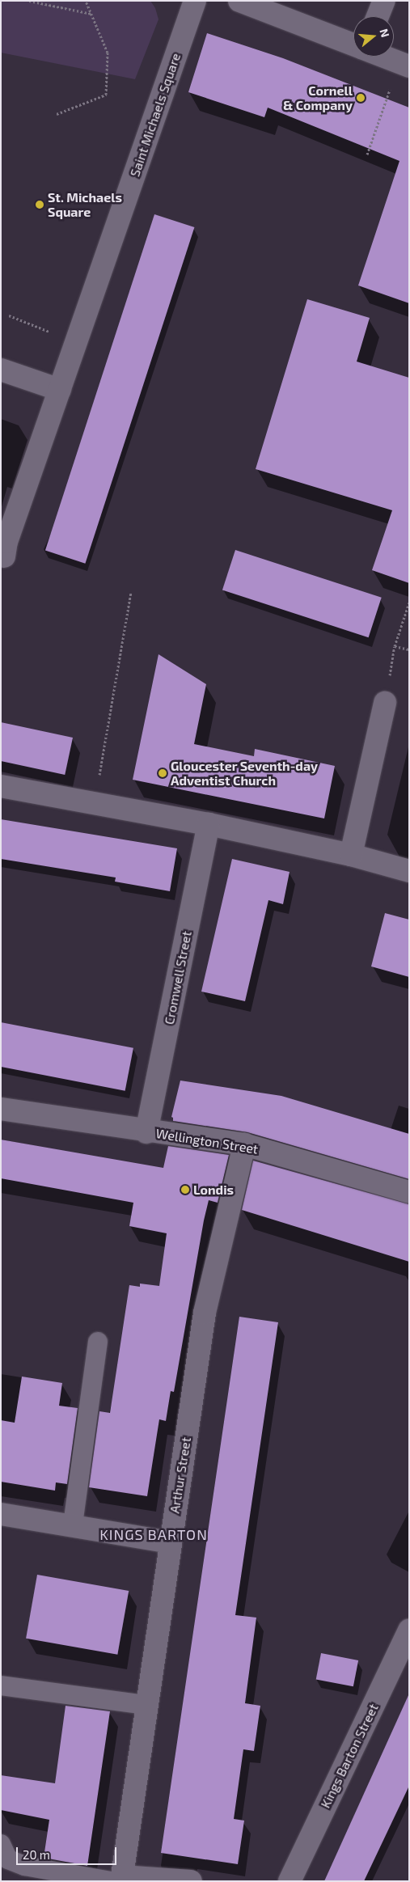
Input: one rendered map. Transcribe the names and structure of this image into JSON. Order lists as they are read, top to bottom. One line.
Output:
{"streets":{"street":["Saint Michaels Square","Cromwell Street","Wellington Street","Arthur Street","Kings Barton Street"]},"crossings":[["Cromwell Street","Wellington Street"],["Wellington Street","Arthur Street"]],"districts":["KINGS BARTON"],"places":["Cornell & Company","St. Michaels Square","Gloucester Seventh-day Adventist Church","Londis"],"scale_bar":"20 m","north":"right"}
